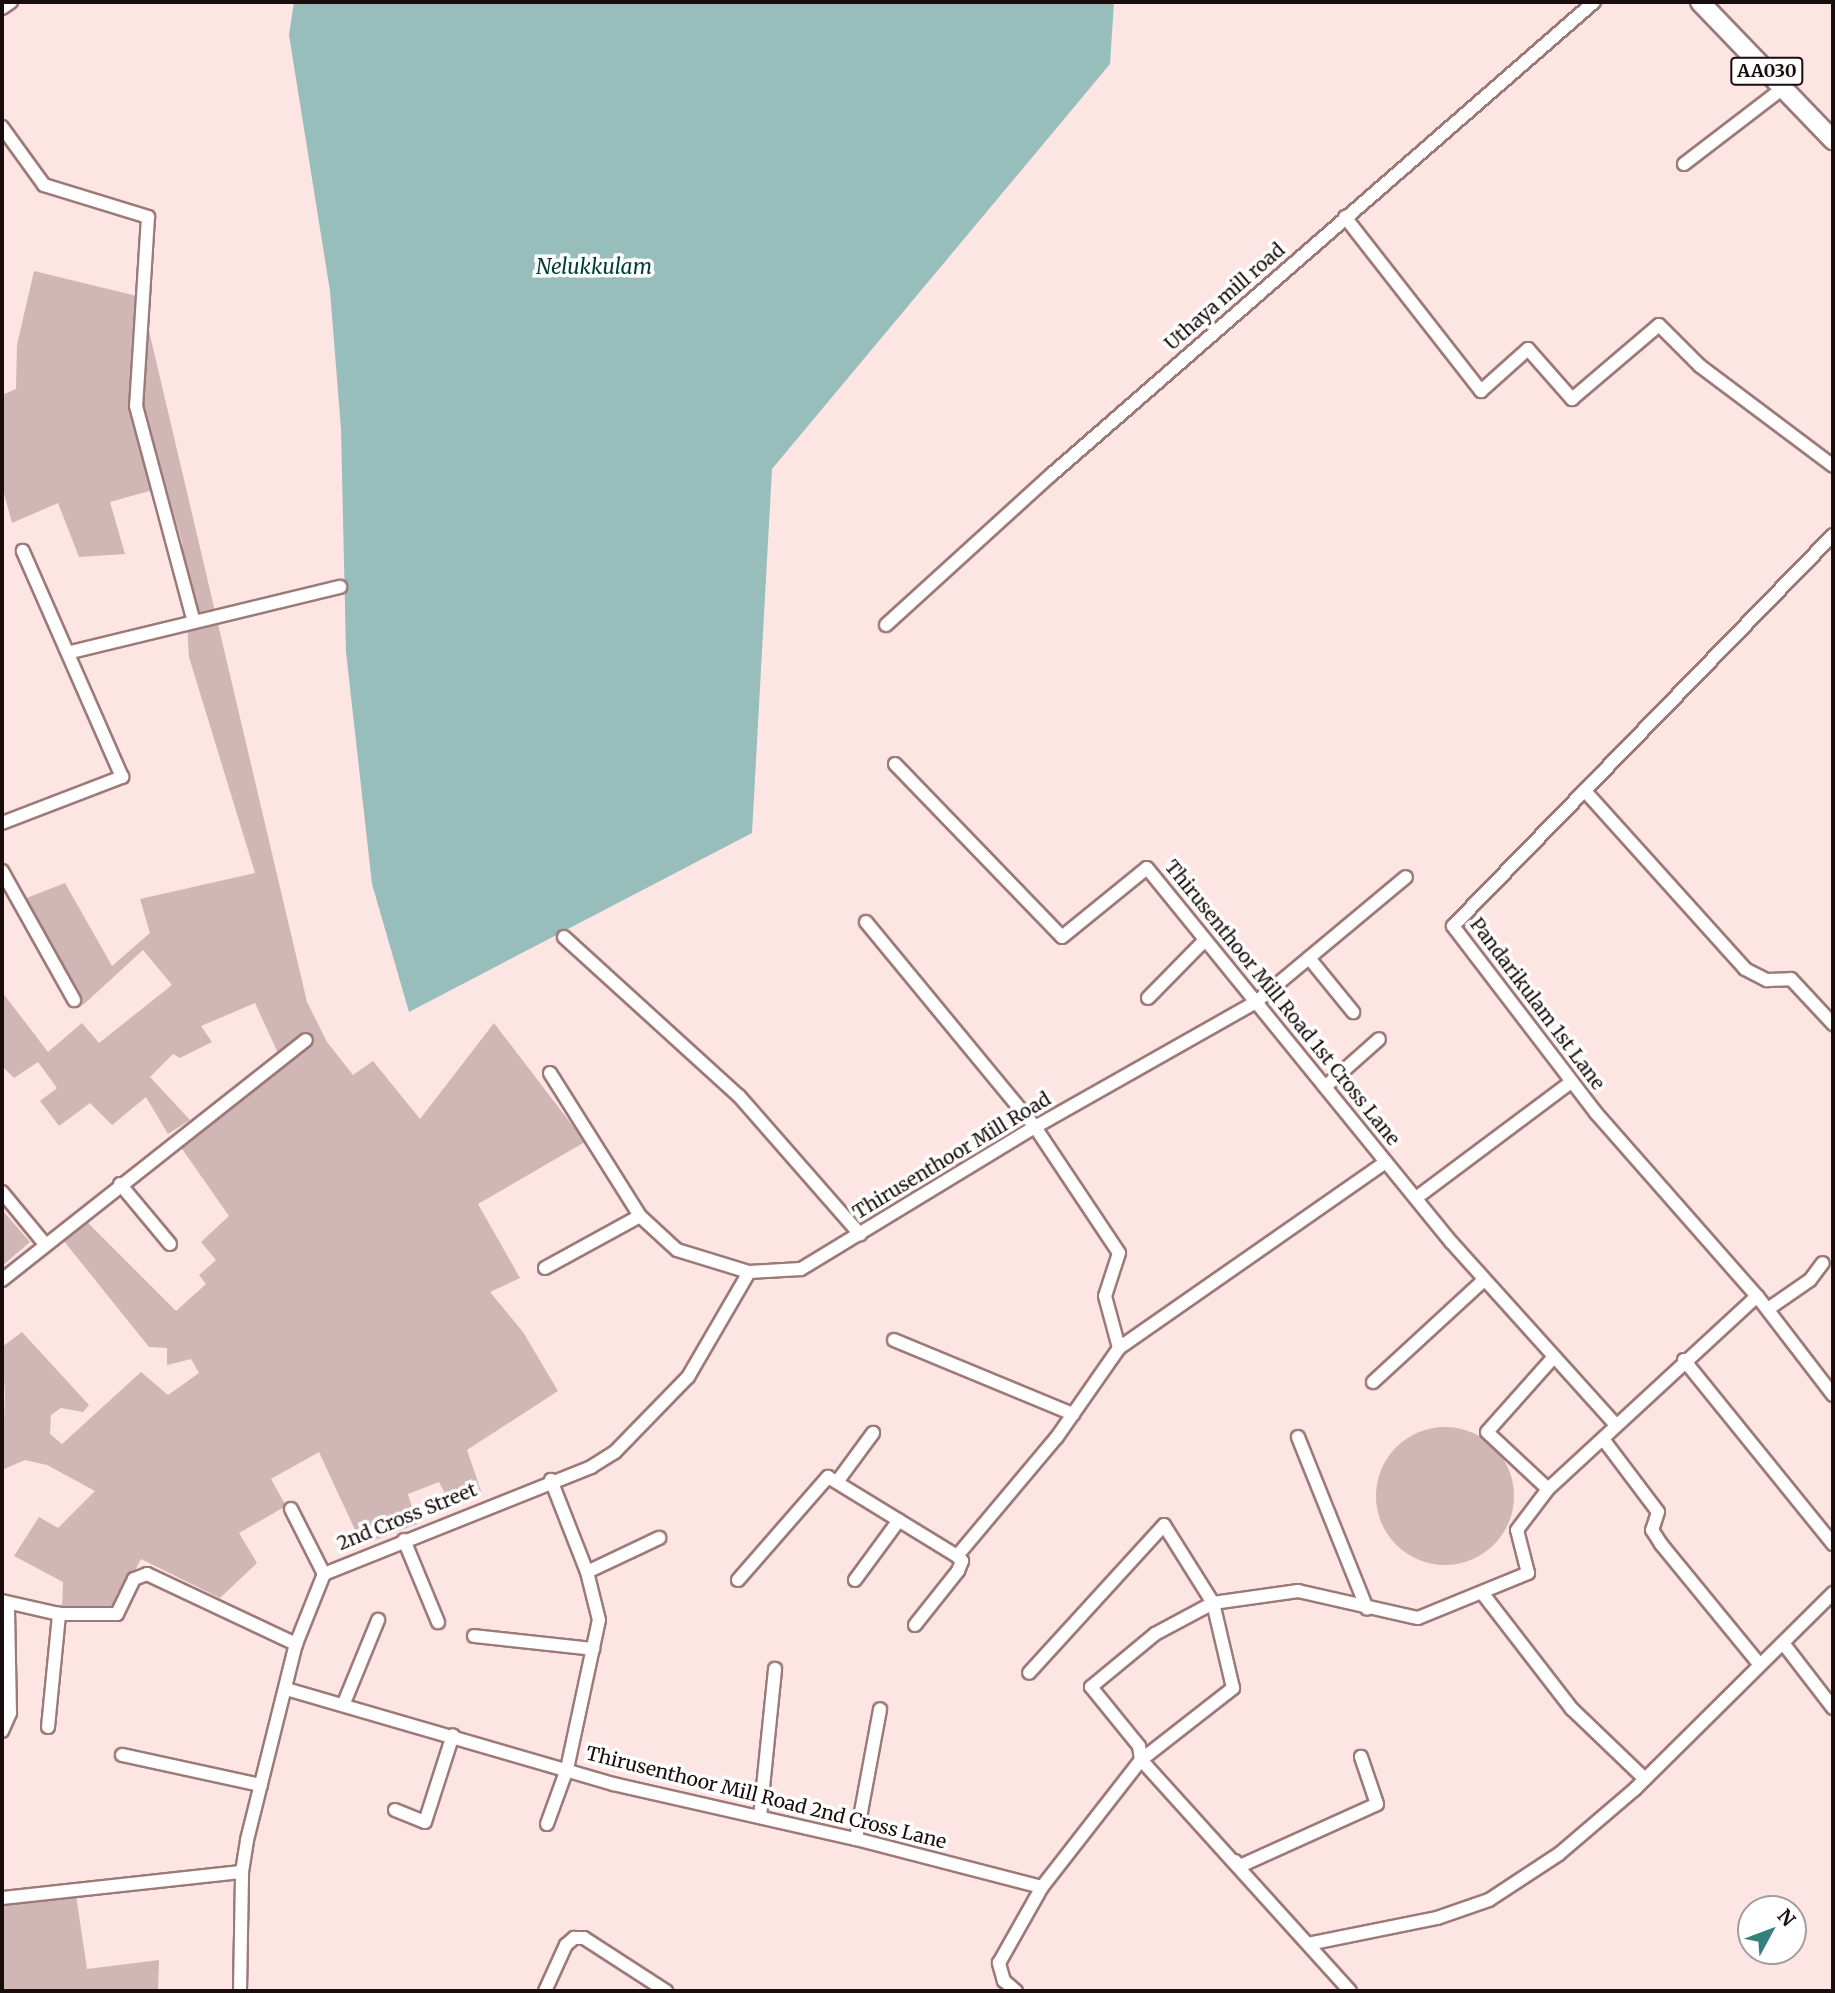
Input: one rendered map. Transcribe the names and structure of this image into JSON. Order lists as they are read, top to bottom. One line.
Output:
{"streets":{"highway":["AA030"],"street":["Uthaya mill road","Thirusenthoor Mill Road 1st Cross Lane","Pandarikulam 1st Lane","Thirusenthoor Mill Road","2nd Cross Street","Thirusenthoor Mill Road 2nd Cross Lane"]},"crossings":[["Thirusenthoor Mill Road 1st Cross Lane","Thirusenthoor Mill Road"],["Thirusenthoor Mill Road","2nd Cross Street"],["2nd Cross Street","Thirusenthoor Mill Road 2nd Cross Lane"]],"water":["Nelukkulam"],"north":"top right"}
